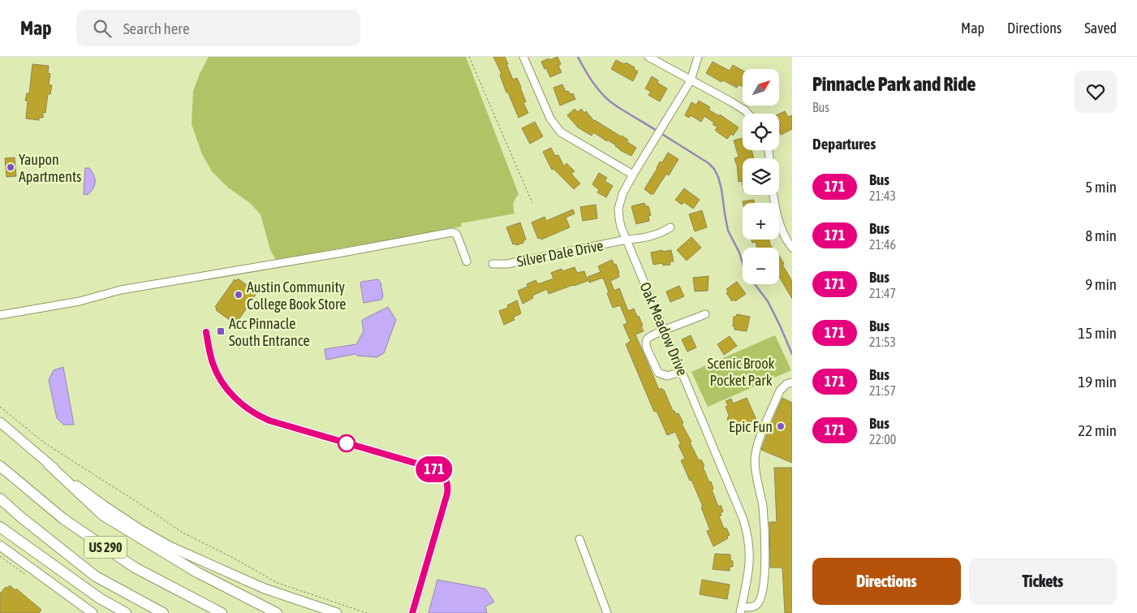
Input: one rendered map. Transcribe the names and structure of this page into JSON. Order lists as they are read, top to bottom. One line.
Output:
{"streets":{"highway":["US 290"],"street":["Silver Dale Drive","Oak Meadow Drive"]},"crossings":[["Silver Dale Drive","Oak Meadow Drive"]],"parks":["Scenic Brook Pocket Park"],"places":{"other":["Yaupon Apartments","Austin Community College Book Store","Epic Fun"],"transit":["Acc Pinnacle South Entrance"]},"lines":["bus line 171"],"north":"top right","page":{"header":"Map","search":"Search here","nav":["Map","Directions","Saved"],"on_map":"171","heading":[["Pinnacle Park and Ride","Bus"],"Departures"],"map_buttons":["+","−"],"list":[{"mark":"171","name":"Bus","note":"21:43","value":"5 min"},{"mark":"171","name":"Bus","note":"21:46","value":"8 min"},{"mark":"171","name":"Bus","note":"21:47","value":"9 min"},{"mark":"171","name":"Bus","note":"21:53","value":"15 min"},{"mark":"171","name":"Bus","note":"21:57","value":"19 min"},{"mark":"171","name":"Bus","note":"22:00","value":"22 min"}],"buttons":["Directions","Tickets"]}}
